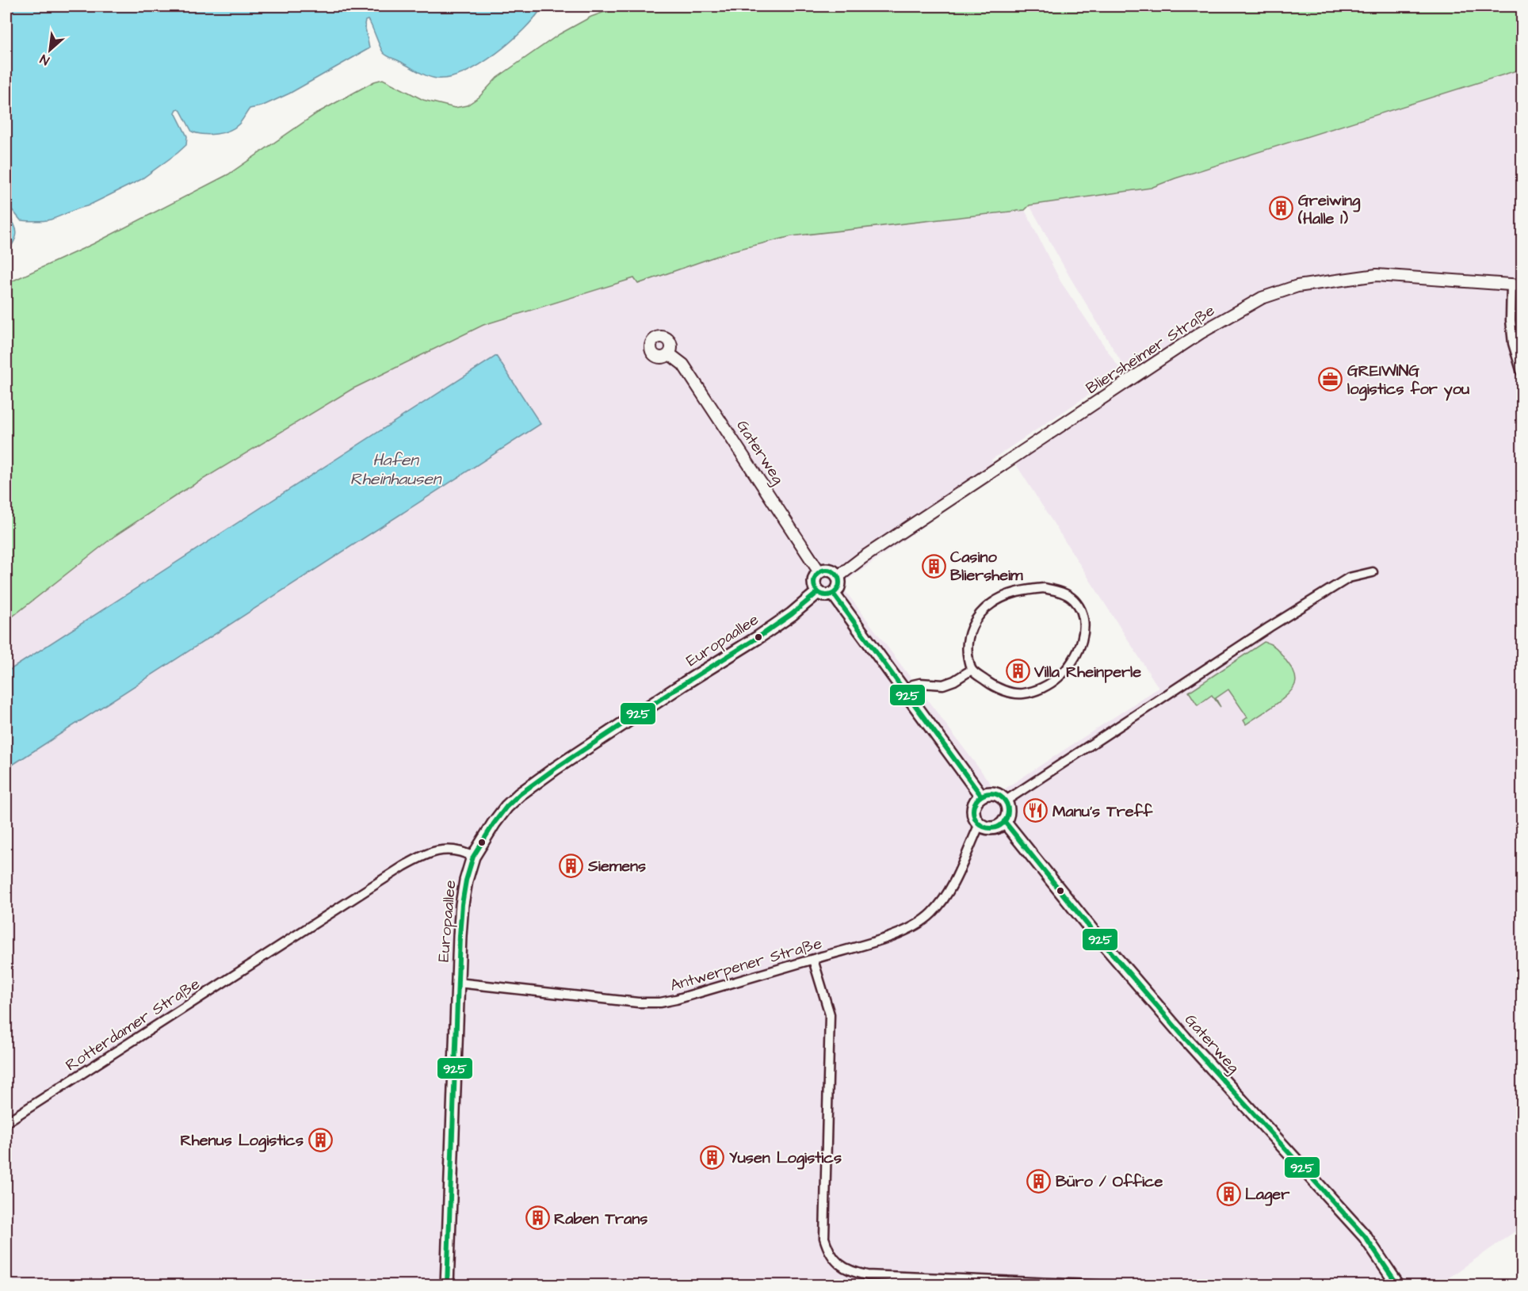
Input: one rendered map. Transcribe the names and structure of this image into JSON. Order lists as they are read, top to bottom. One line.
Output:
{"streets":{"main road":["Gaterweg","Europaallee"],"street":["Bliersheimer Straße","Antwerpener Straße","Rotterdamer Straße"]},"crossings":[["Bliersheimer Straße","Gaterweg"],["Bliersheimer Straße","Europaallee"],["Gaterweg","Europaallee"],["Gaterweg","Antwerpener Straße"],["Europaallee","Antwerpener Straße"],["Europaallee","Rotterdamer Straße"]],"water":["Hafen Rheinhausen"],"places":{"building":["Greiwing (Halle 1)","Casino Bliersheim","Villa Rheinperle","Siemens","Rhenus Logistics","Yusen Logistics","Büro / Office","Lager","Raben Trans"],"office":["GREIWING logistics for you"],"restaurant":["Manu's Treff"]},"lines":["transit line 925"],"north":"bottom left"}
